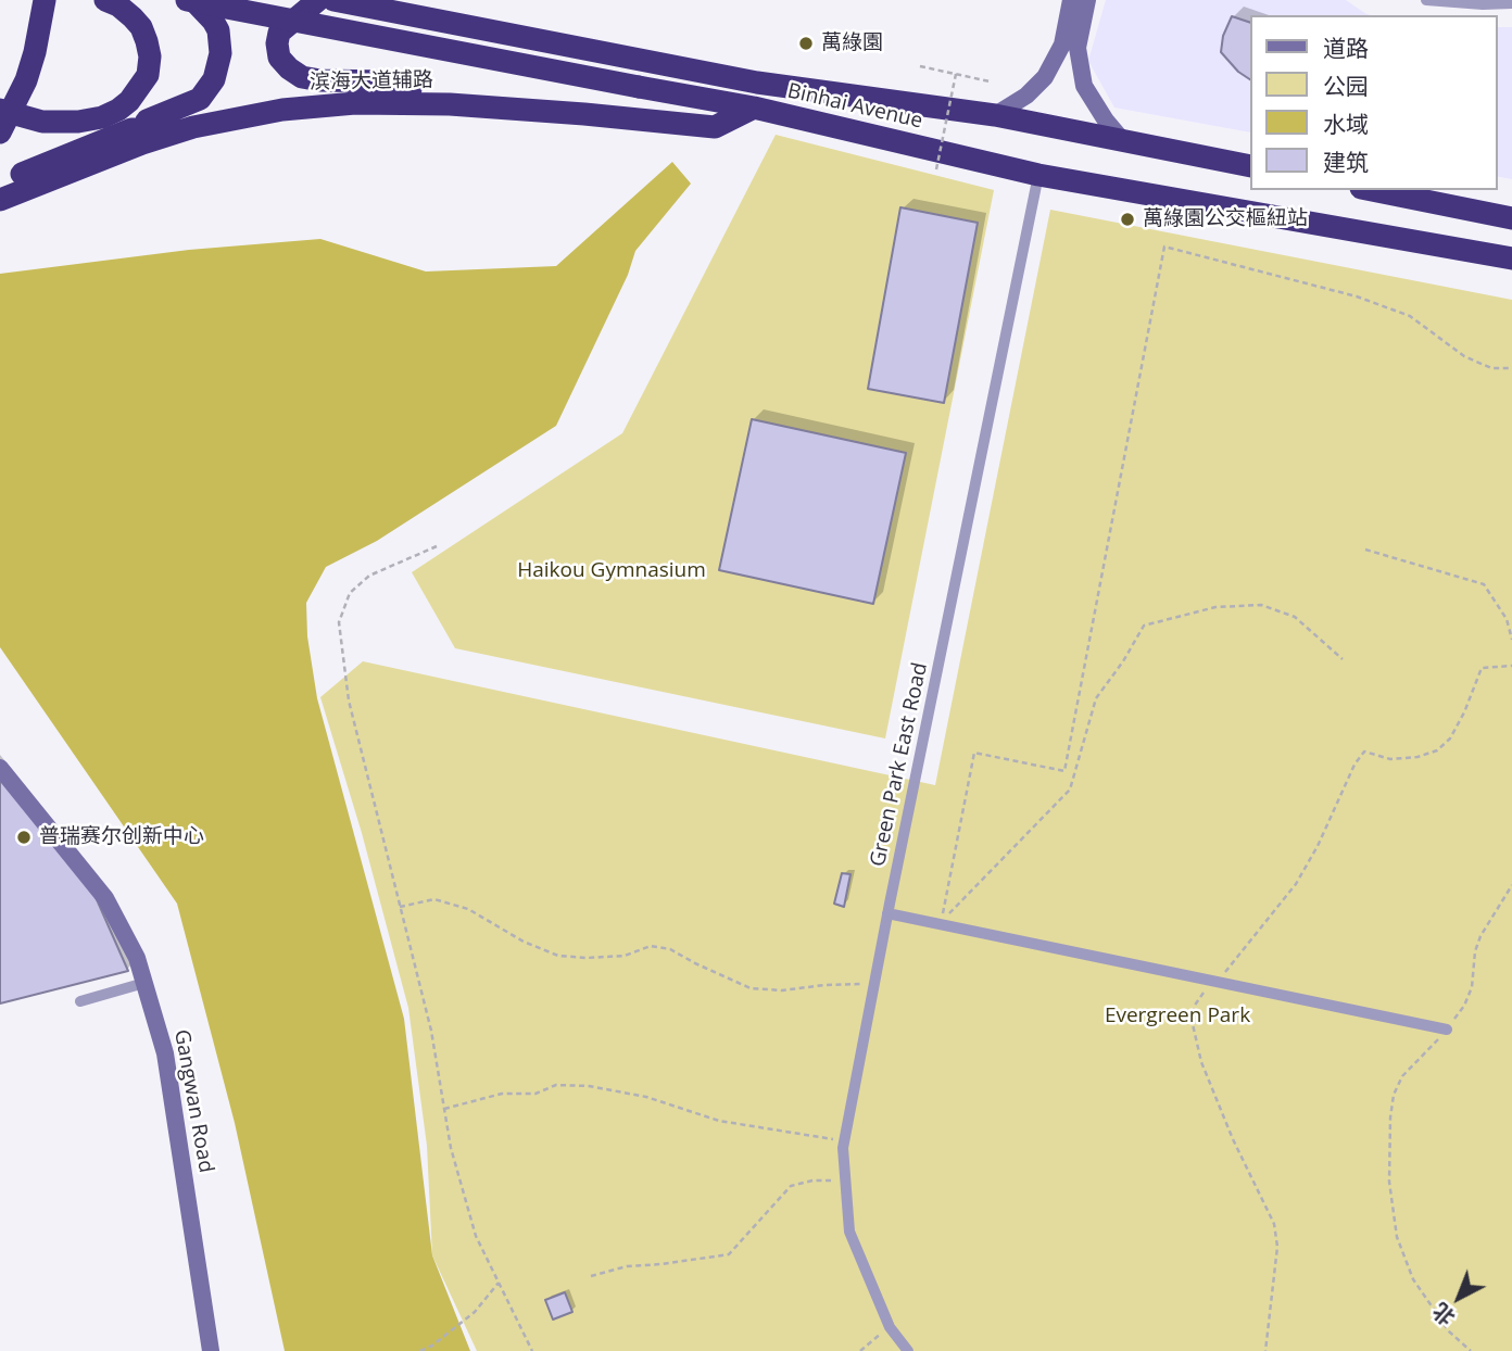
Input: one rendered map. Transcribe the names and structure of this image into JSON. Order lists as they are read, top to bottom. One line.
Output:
{"streets":{"highway":["滨海大道辅路","Binhai Avenue"],"street":["Green Park East Road","Gangwan Road"]},"crossings":[["滨海大道辅路","Binhai Avenue"],["Binhai Avenue","Green Park East Road"]],"parks":["Haikou Gymnasium","Evergreen Park"],"places":["萬綠園","萬綠園公交樞紐站","普瑞赛尔创新中心"],"legend":["道路","公园","水域","建筑"],"north":"bottom left"}
